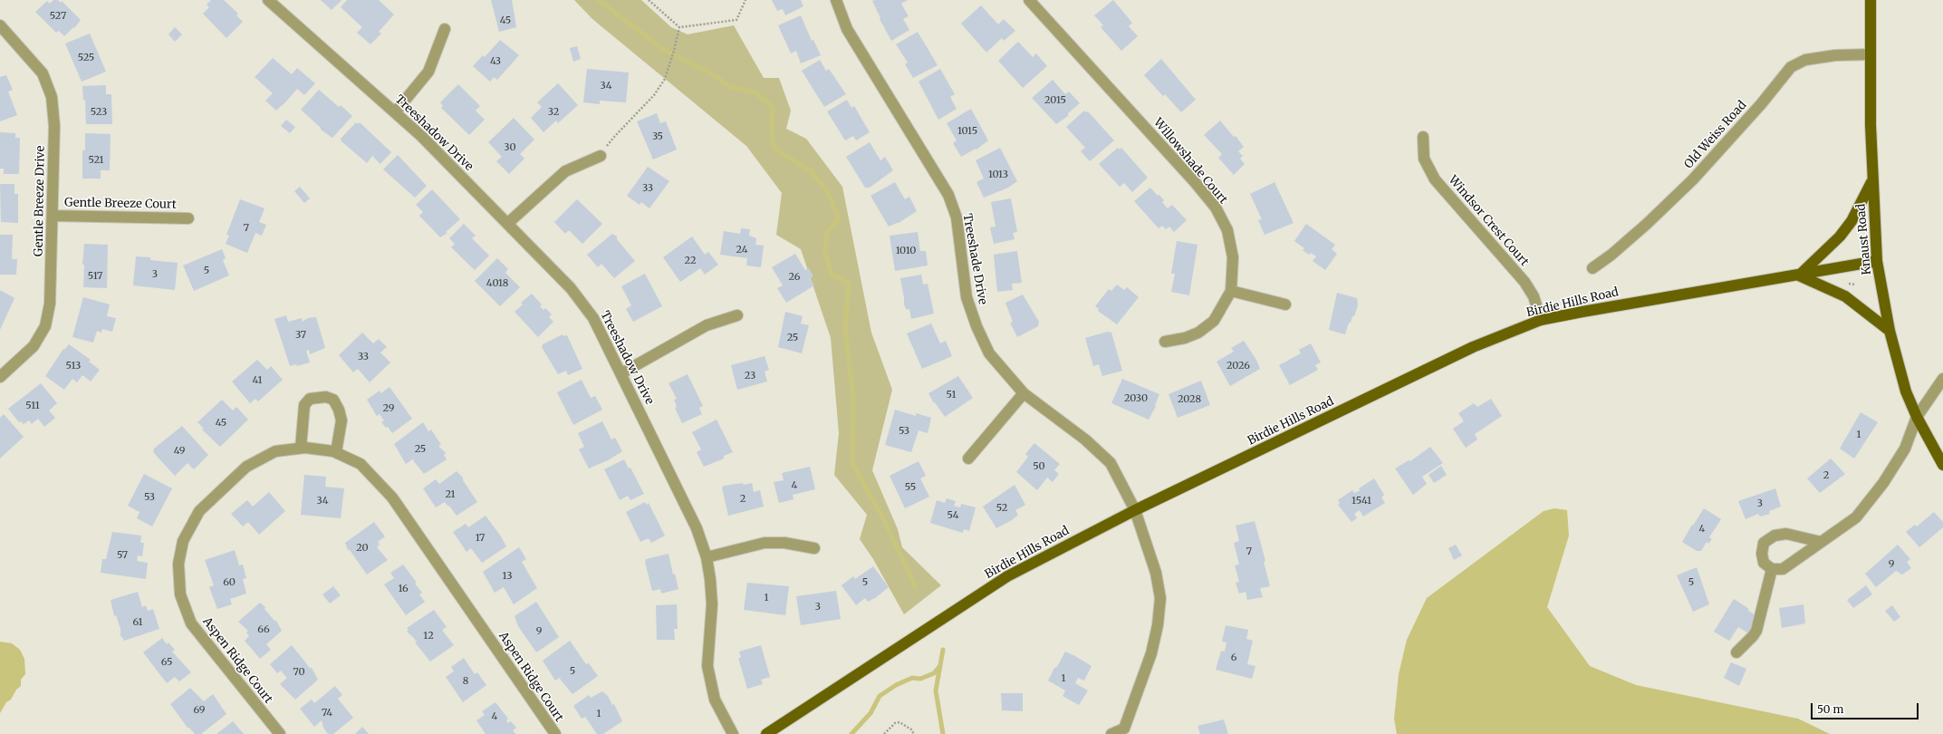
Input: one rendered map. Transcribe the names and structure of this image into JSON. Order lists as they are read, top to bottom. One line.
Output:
{"streets":{"main road":["Knaust Road","Birdie Hills Road"],"street":["Treeshadow Drive","Old Weiss Road","Willowshade Court","Gentle Breeze Drive","Gentle Breeze Court","Windsor Crest Court","Treeshade Drive","Aspen Ridge Court"]},"crossings":[["Old Weiss Road","Knaust Road"],["Gentle Breeze Drive","Gentle Breeze Court"],["Windsor Crest Court","Birdie Hills Road"],["Knaust Road","Birdie Hills Road"],["Treeshade Drive","Birdie Hills Road"]],"house_numbers":["527","45","525","43","34","2015","523","32","1015","35","30","521","1013","33","7","24","1010","22","5","3","517","26","4018","37","25","33","513","2026","23","41","51","2030","2028","511","29","45","53","1","25","49","50","2","4","55","21","53","2","34","1541","3","52","54","4","17","20","7","57","9","13","60","5","5","16","1","3","61","66","9","12","6","65","5","70","1","8","69","74","1","4"],"scale_bar":"50 m"}
